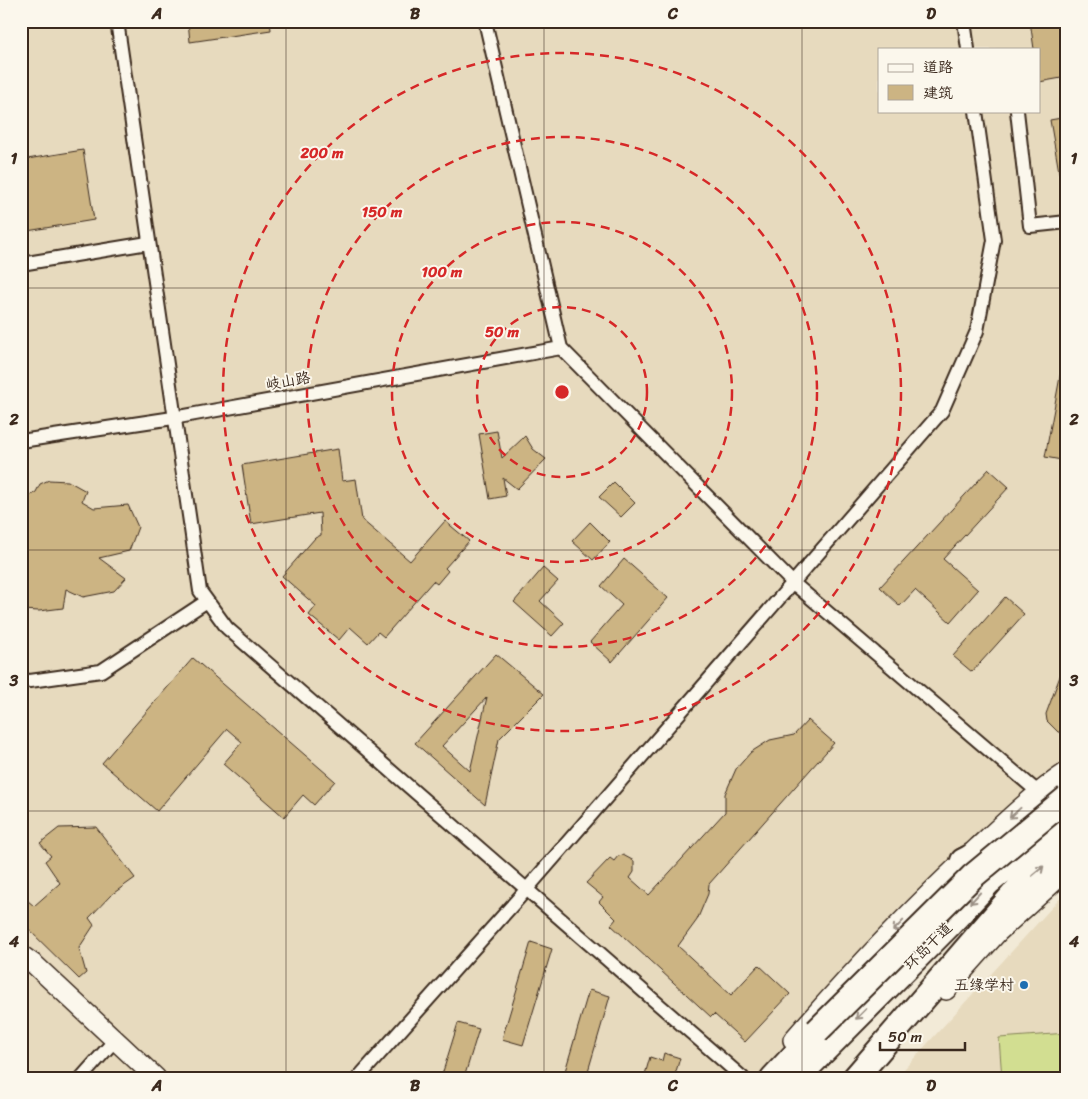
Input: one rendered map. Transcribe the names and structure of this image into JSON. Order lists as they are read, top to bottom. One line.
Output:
{"streets":{"highway":["环岛干道"],"street":["岐山路"]},"places":["五缘学村"],"legend":["道路","建筑"],"scale_bar":"50 m","grid":{"columns":["A","B","C","D"],"rows":["1","2","3","4"]},"rings":["200 m","150 m","100 m","50 m"]}
